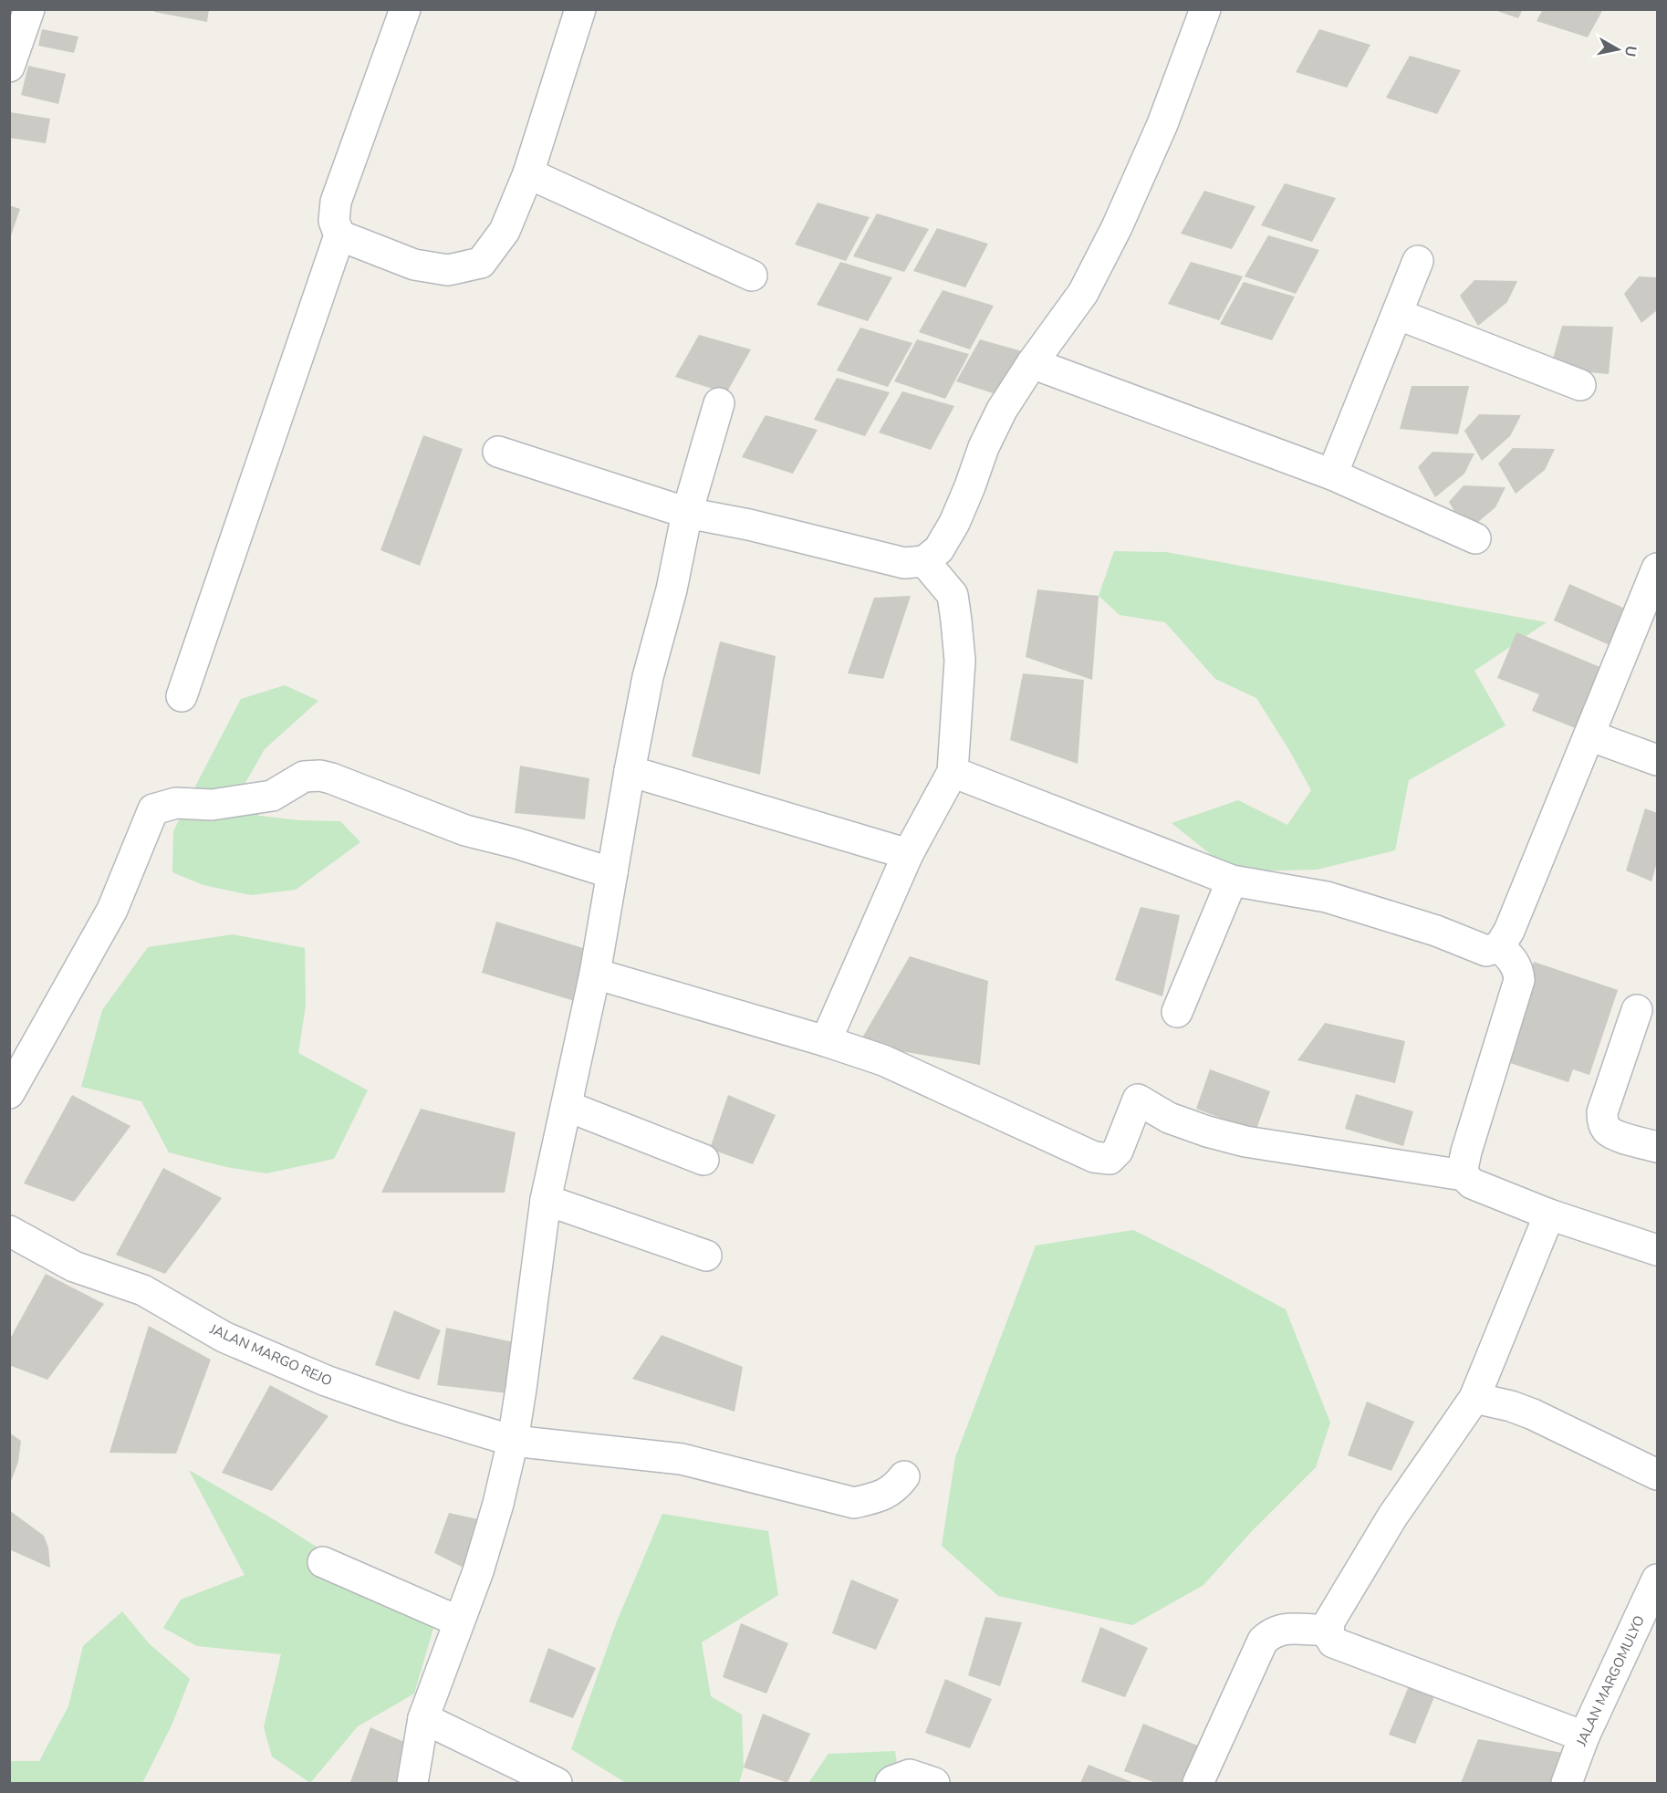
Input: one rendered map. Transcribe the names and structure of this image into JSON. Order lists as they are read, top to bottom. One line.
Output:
{"streets":{"street":["JALAN MARGO REJO","JALAN MARGOMULYO"]},"north":"right"}
